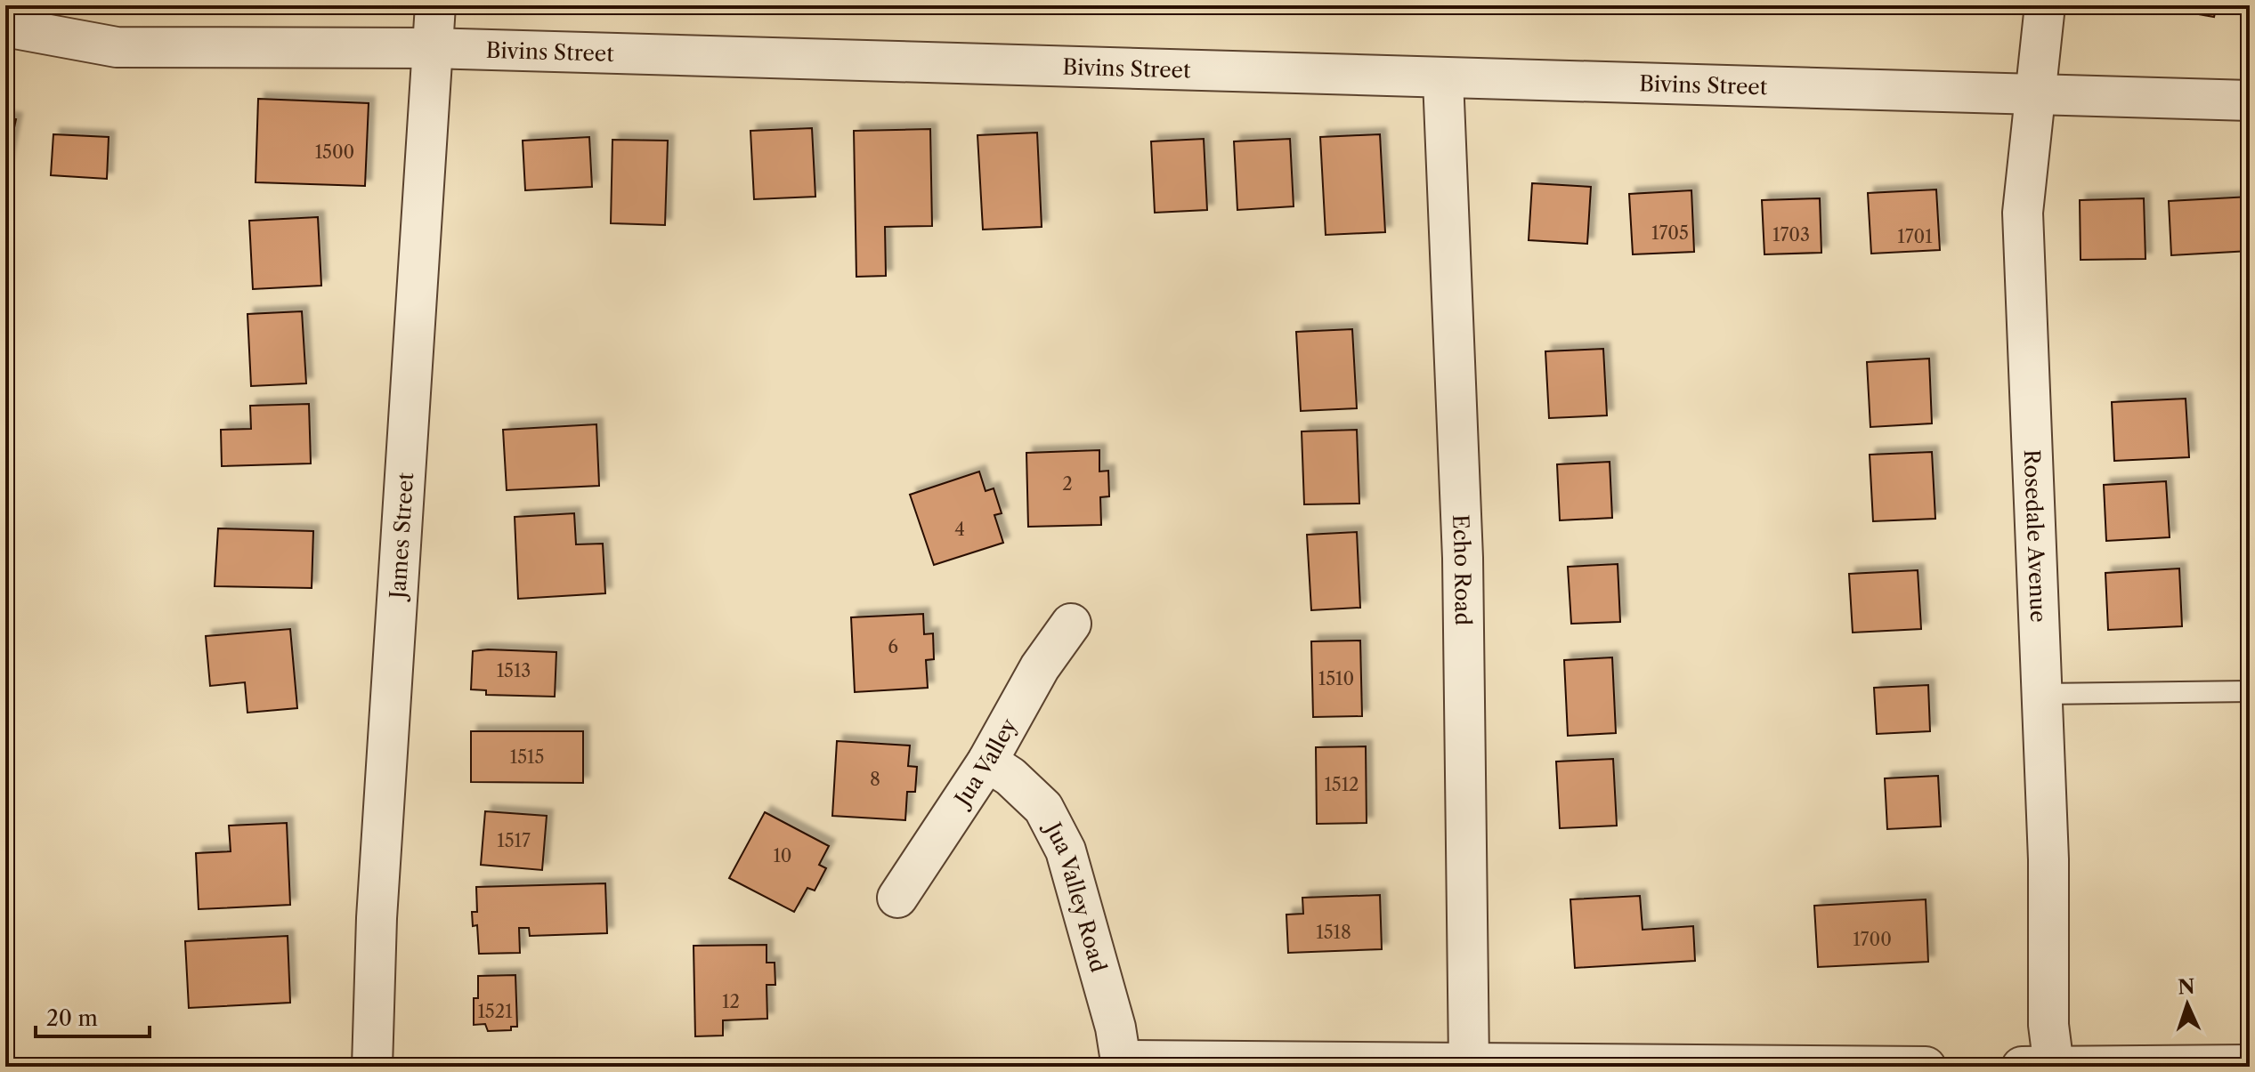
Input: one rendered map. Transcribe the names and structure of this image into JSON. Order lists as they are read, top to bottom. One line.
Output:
{"streets":{"street":["Bivins Street","James Street","Rosedale Avenue","Echo Road","Jua Valley","Jua Valley Road"]},"crossings":[["Bivins Street","James Street"],["Bivins Street","Rosedale Avenue"],["Bivins Street","Echo Road"],["Jua Valley","Jua Valley Road"]],"house_numbers":["1500","1705","1703","1701","2","4","6","1513","1510","1515","8","1512","1517","10","1518","1700","12","1521"],"scale_bar":"20 m","north":"top"}
